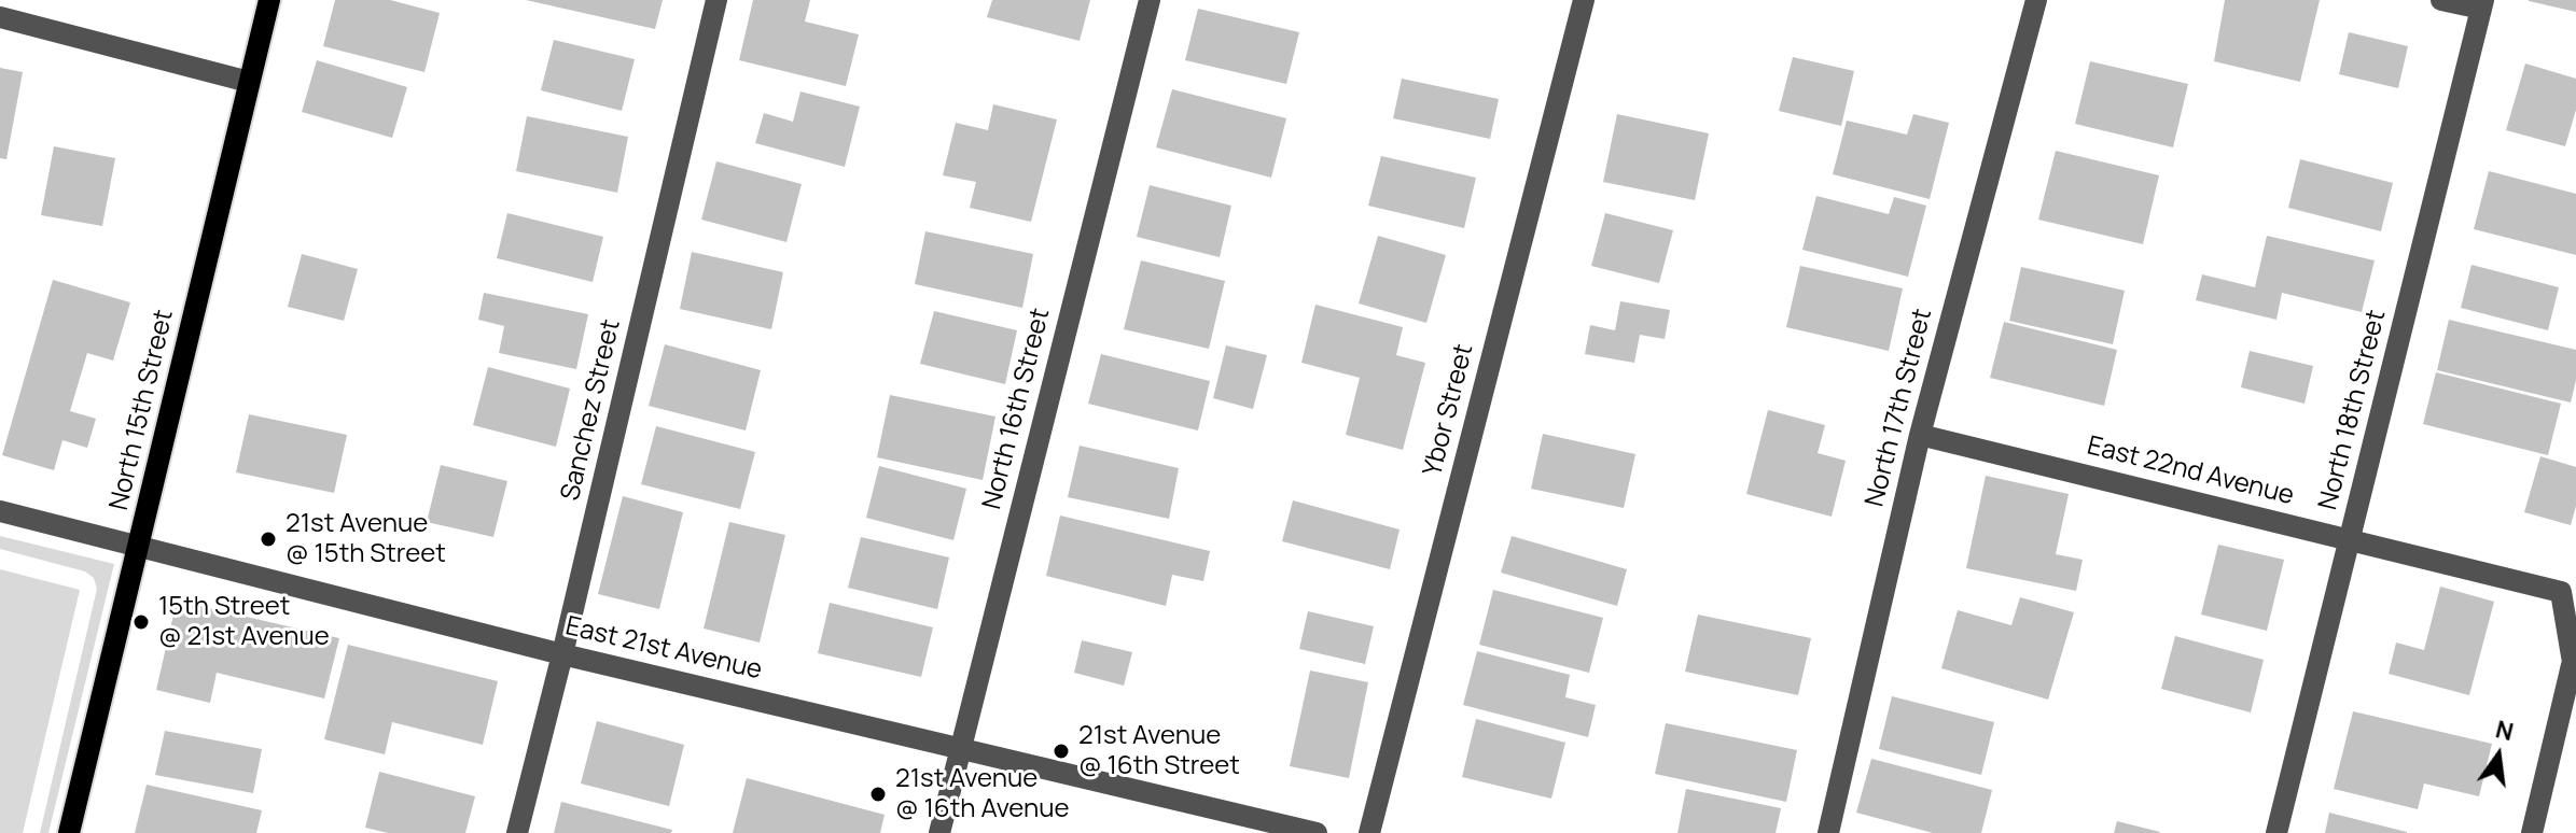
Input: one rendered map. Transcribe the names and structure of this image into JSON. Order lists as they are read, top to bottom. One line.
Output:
{"streets":{"main road":["North 15th Street"],"street":["North 17th Street","North 16th Street","Sanchez Street","Ybor Street","North 18th Street","East 22nd Avenue","East 21st Avenue"]},"crossings":[["North 17th Street","East 22nd Avenue"],["North 16th Street","East 21st Avenue"],["North 15th Street","East 21st Avenue"],["Sanchez Street","East 21st Avenue"],["North 18th Street","East 22nd Avenue"]],"places":["21st Avenue @ 15th Street","15th Street @ 21st Avenue","21st Avenue @ 16th Street","21st Avenue @ 16th Avenue"],"north":"top"}
